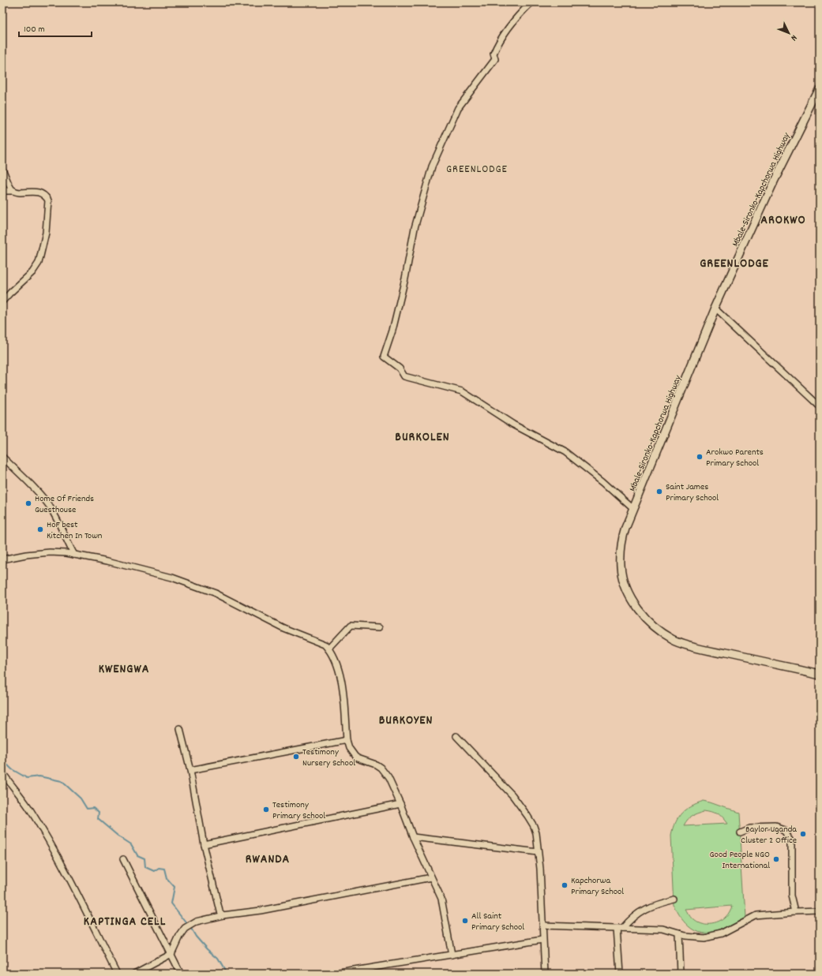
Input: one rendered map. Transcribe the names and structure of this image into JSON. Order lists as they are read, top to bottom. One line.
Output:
{"streets":{"main road":["Mbale-Sironko-Kapchorwa Highway"]},"districts":["GREENLODGE","AROKWO","GREENLODGE","BURKOLEN","KWENGWA","BURKOYEN","RWANDA","KAPTINGA CELL"],"places":["Arokwo Parents Primary School","Saint James Primary School","Home Of Friends Guesthouse","HoF best Kitchen In Town","Testimony Nursery School","Testimony Primary School","Baylor Uganda Cluster 2 Office","Good People NGO International","Kapchorwa Primary School","All Saint Primary School"],"scale_bar":"100 m","north":"bottom right"}
